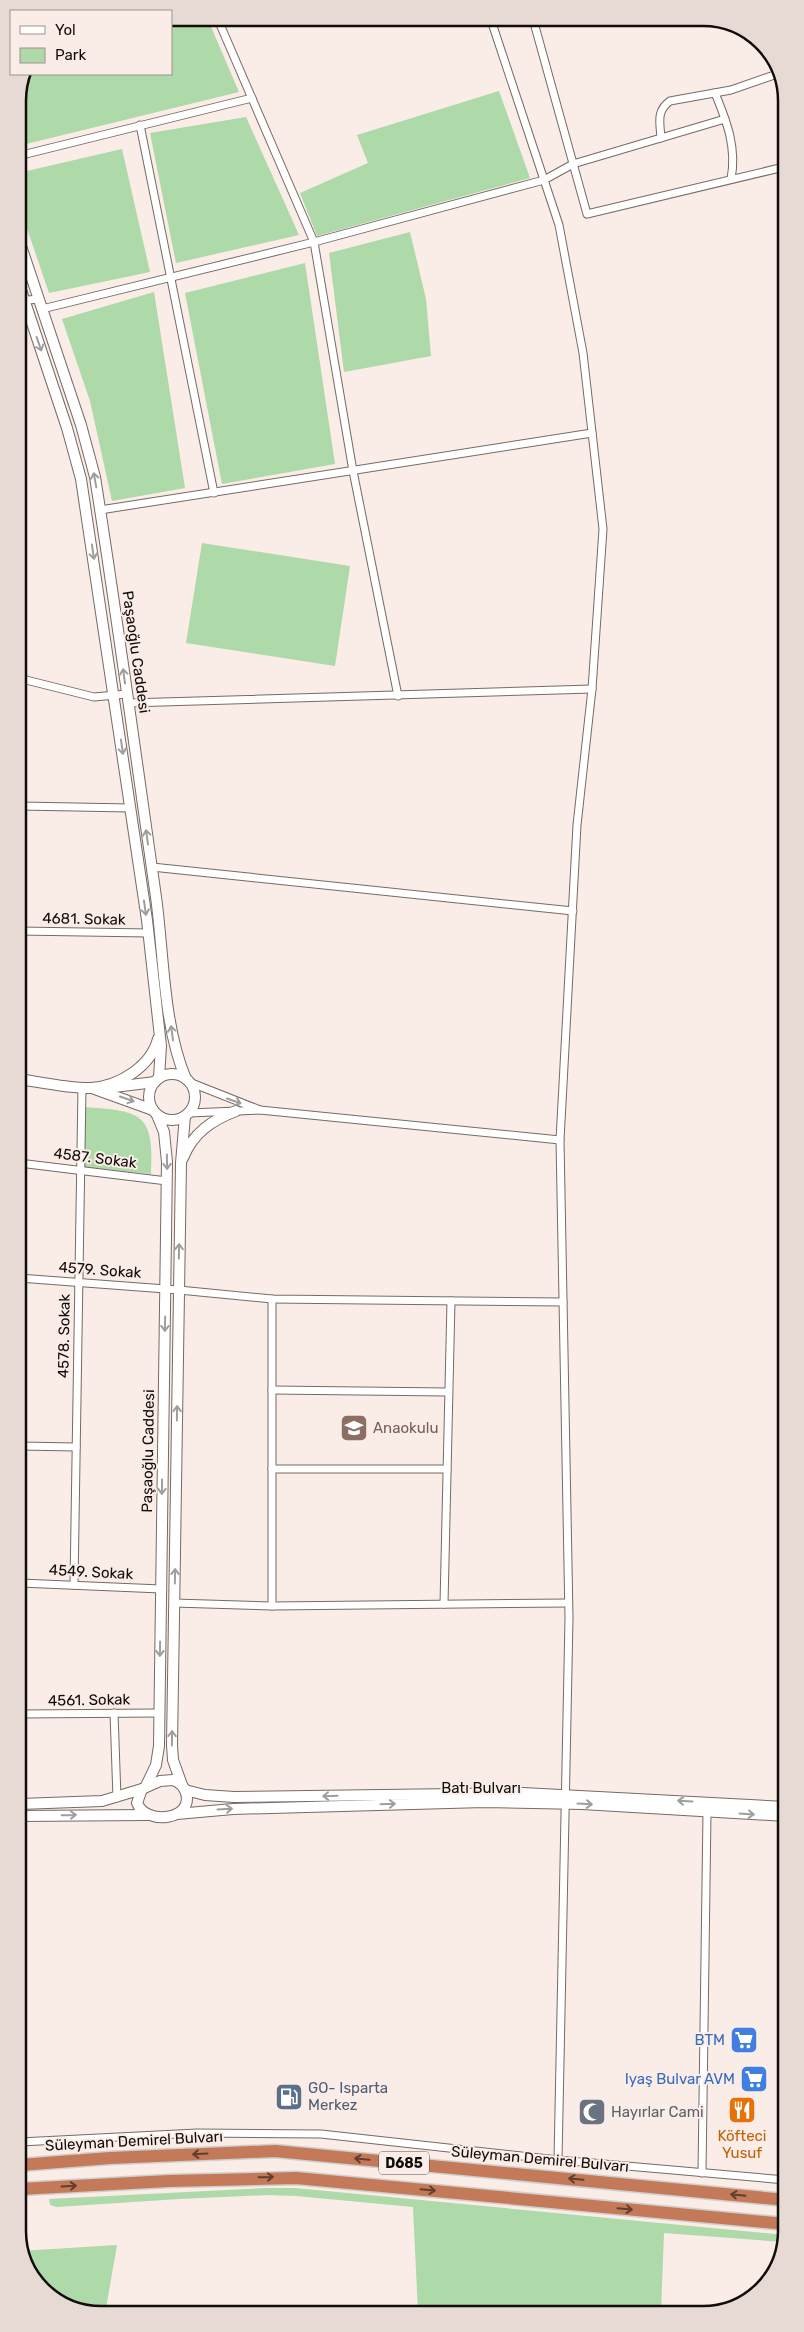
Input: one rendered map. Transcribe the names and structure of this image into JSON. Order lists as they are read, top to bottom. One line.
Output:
{"streets":{"highway":["Süleyman Demirel Bulvarı","D685"],"street":["Paşaoğlu Caddesi","4681. Sokak","4587. Sokak","4579. Sokak","4578. Sokak","4549. Sokak","4561. Sokak","Batı Bulvarı"]},"crossings":[["Paşaoğlu Caddesi","4681. Sokak"],["Paşaoğlu Caddesi","4587. Sokak"],["Paşaoğlu Caddesi","4579. Sokak"],["Paşaoğlu Caddesi","4549. Sokak"],["Paşaoğlu Caddesi","4561. Sokak"],["Paşaoğlu Caddesi","Batı Bulvarı"],["4587. Sokak","4578. Sokak"],["4579. Sokak","4578. Sokak"],["4578. Sokak","4549. Sokak"]],"places":{"school or university":["Anaokulu"],"supermarket":["BTM","Iyaş Bulvar AVM"],"fuel station":["GO- Isparta Merkez"],"restaurant":["Köfteci Yusuf"],"mosque":["Hayırlar Cami"]},"legend":["Yol","Park"]}
